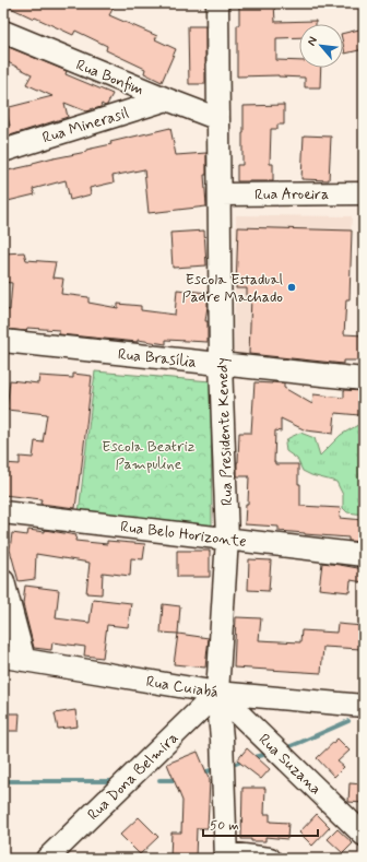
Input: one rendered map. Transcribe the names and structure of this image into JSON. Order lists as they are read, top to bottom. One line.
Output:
{"streets":{"street":["Rua Bonfim","Rua Minerasil","Rua Aroeira","Rua Brasília","Rua Presidente Kenedy","Rua Belo Horizonte","Rua Cuiabá","Rua Suzana","Rua Dona Belmira"]},"crossings":[["Rua Bonfim","Rua Minerasil"],["Rua Bonfim","Rua Presidente Kenedy"],["Rua Aroeira","Rua Presidente Kenedy"],["Rua Brasília","Rua Presidente Kenedy"],["Rua Presidente Kenedy","Rua Belo Horizonte"],["Rua Presidente Kenedy","Rua Cuiabá"],["Rua Presidente Kenedy","Rua Suzana"],["Rua Presidente Kenedy","Rua Dona Belmira"],["Rua Cuiabá","Rua Suzana"],["Rua Cuiabá","Rua Dona Belmira"],["Rua Suzana","Rua Dona Belmira"]],"parks":["Escola Beatriz Pampuline"],"places":["Escola Estadual Padre Machado"],"scale_bar":"50 m","north":"top left"}
